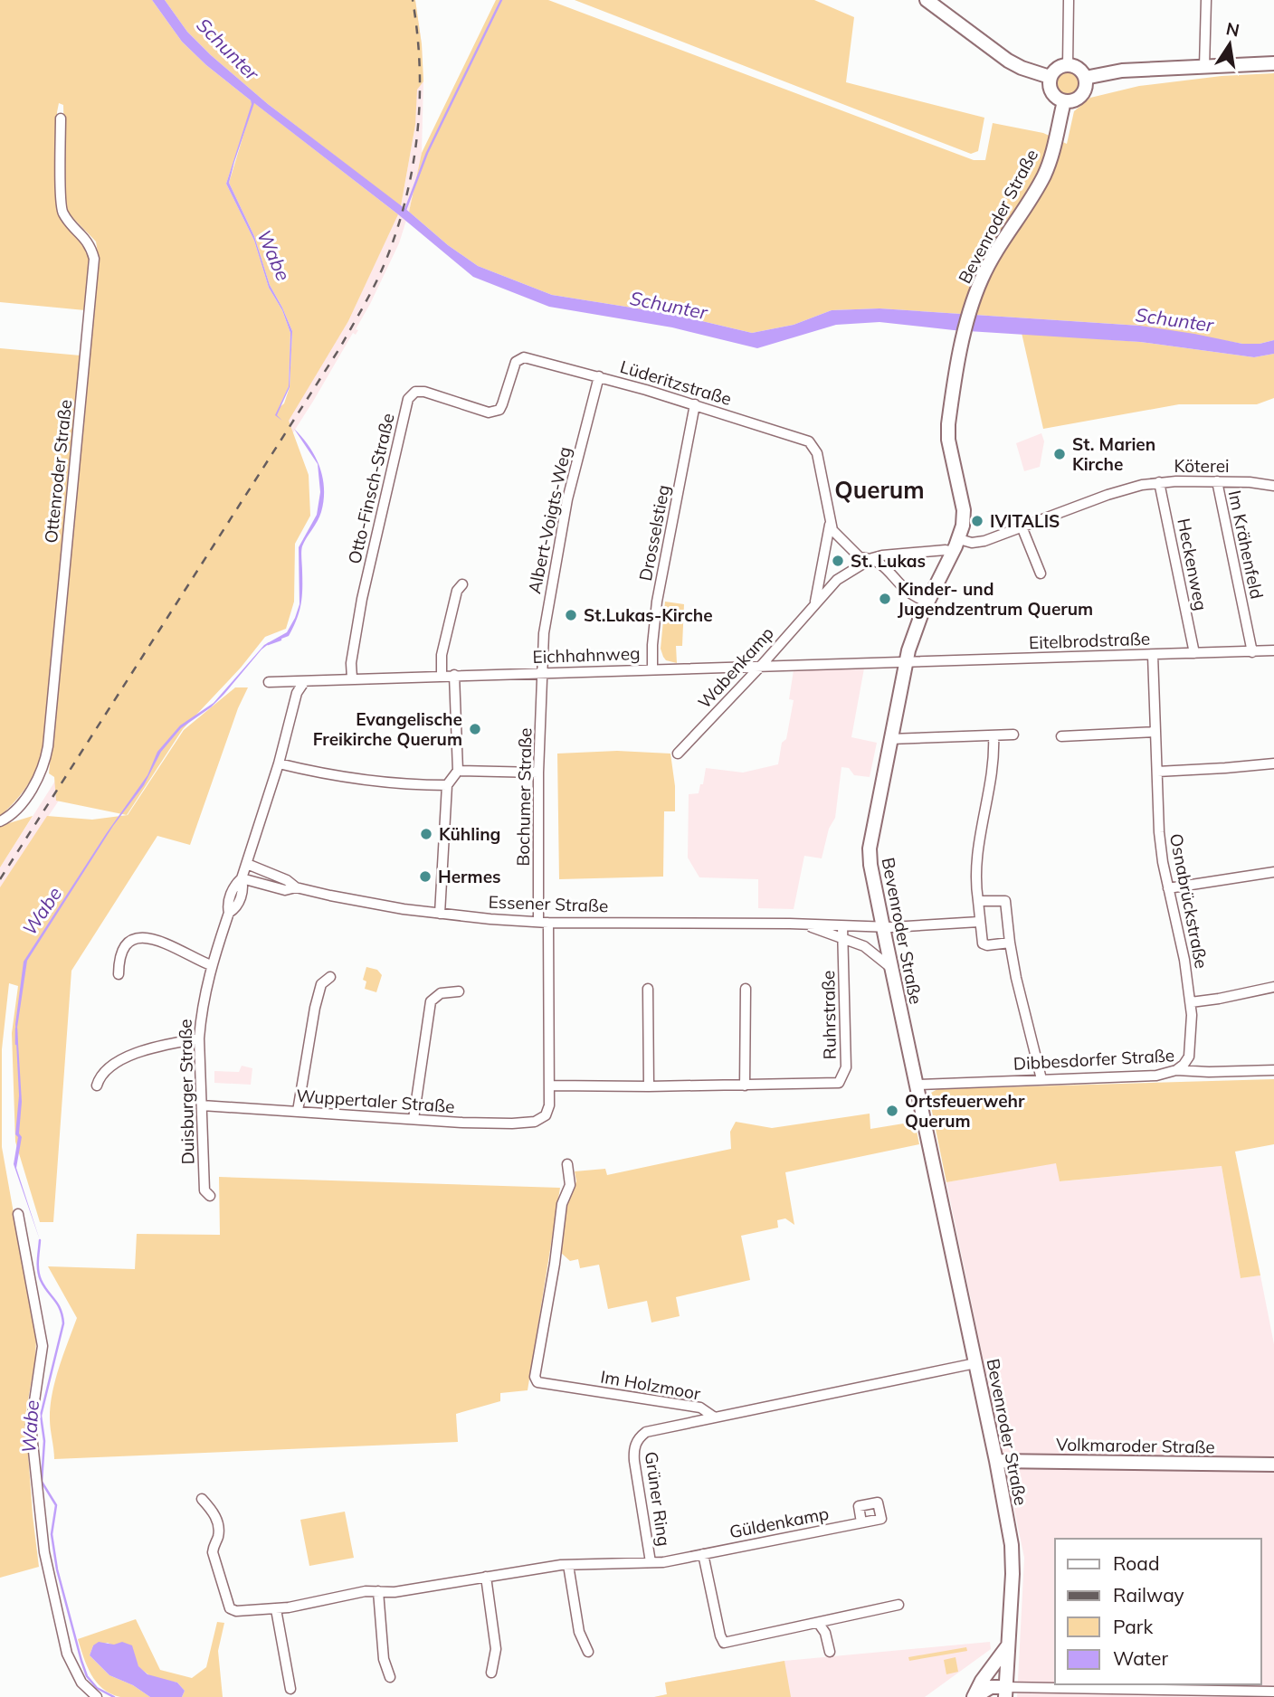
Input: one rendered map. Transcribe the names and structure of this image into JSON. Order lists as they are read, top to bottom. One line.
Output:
{"streets":{"main road":["Bevenroder Straße","Volkmaroder Straße"],"street":["Lüderitzstraße","Köterei","Ottenroder Straße","Otto-Finsch-Straße","Albert-Voigts-Weg","Drosselstieg","Im Krähenfeld","Heckenweg","Eitelbrodstraße","Eichhahnweg","Wabenkamp","Bochumer Straße","Osnabrückstraße","Essener Straße","Ruhrstraße","Dibbesdorfer Straße","Duisburger Straße","Wuppertaler Straße","Im Holzmoor","Grüner Ring","Güldenkamp"]},"crossings":[["Bevenroder Straße","Köterei"],["Bevenroder Straße","Eitelbrodstraße"],["Bevenroder Straße","Eichhahnweg"],["Bevenroder Straße","Essener Straße"],["Bevenroder Straße","Dibbesdorfer Straße"],["Bevenroder Straße","Im Holzmoor"],["Bevenroder Straße","Volkmaroder Straße"],["Lüderitzstraße","Otto-Finsch-Straße"],["Lüderitzstraße","Albert-Voigts-Weg"],["Lüderitzstraße","Drosselstieg"],["Köterei","Im Krähenfeld"],["Köterei","Heckenweg"],["Otto-Finsch-Straße","Eichhahnweg"],["Albert-Voigts-Weg","Eichhahnweg"],["Albert-Voigts-Weg","Bochumer Straße"],["Drosselstieg","Eichhahnweg"],["Im Krähenfeld","Eitelbrodstraße"],["Heckenweg","Eitelbrodstraße"],["Eitelbrodstraße","Eichhahnweg"],["Eitelbrodstraße","Osnabrückstraße"],["Eichhahnweg","Wabenkamp"],["Eichhahnweg","Bochumer Straße"],["Eichhahnweg","Duisburger Straße"],["Bochumer Straße","Essener Straße"],["Bochumer Straße","Ruhrstraße"],["Bochumer Straße","Wuppertaler Straße"],["Osnabrückstraße","Dibbesdorfer Straße"],["Essener Straße","Ruhrstraße"],["Essener Straße","Duisburger Straße"],["Duisburger Straße","Wuppertaler Straße"],["Im Holzmoor","Grüner Ring"],["Grüner Ring","Güldenkamp"]],"districts":["Querum"],"water":["Schunter","Wabe"],"places":["St. Marien Kirche","IVITALIS","St. Lukas","Kinder- und Jugendzentrum Querum","St.Lukas-Kirche","Evangelische Freikirche Querum","Kühling","Hermes","Ortsfeuerwehr Querum"],"legend":["Road","Railway","Park","Water"],"north":"top"}
